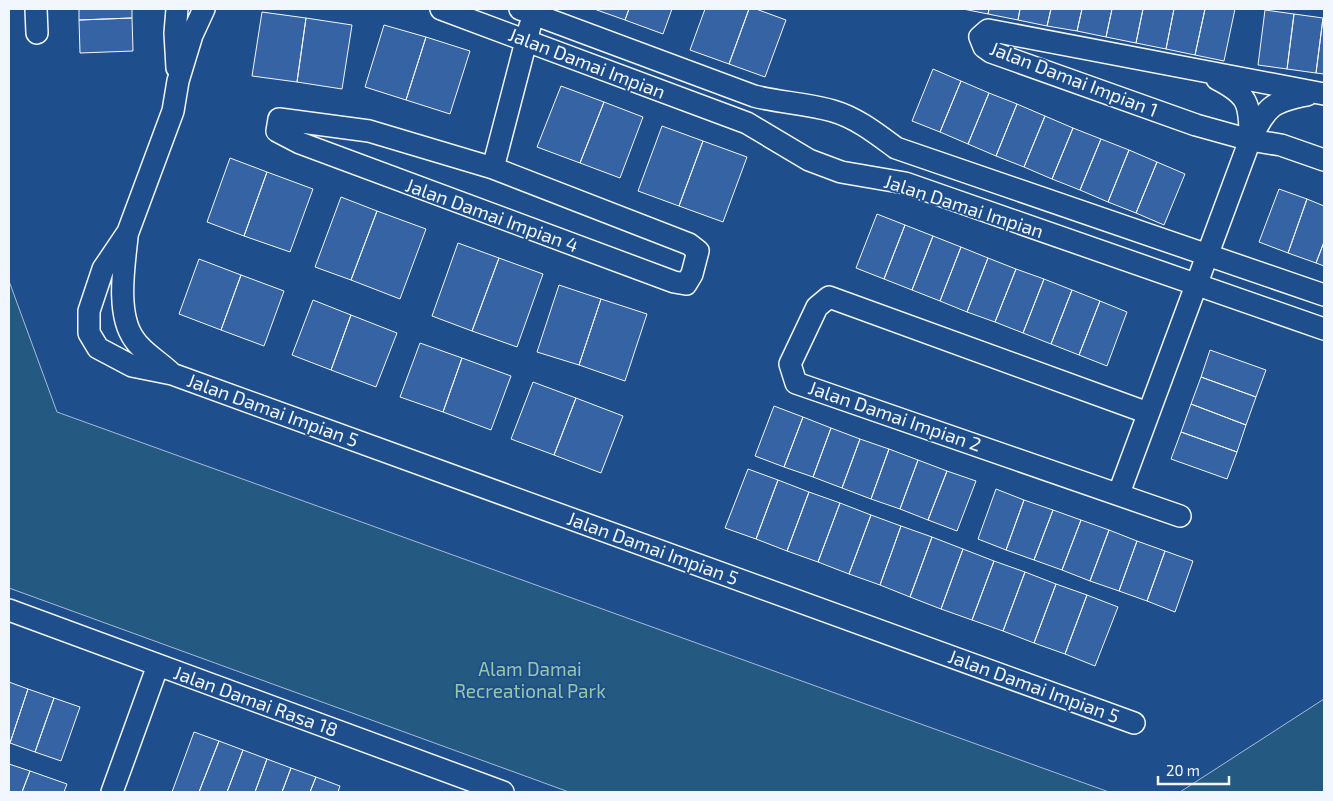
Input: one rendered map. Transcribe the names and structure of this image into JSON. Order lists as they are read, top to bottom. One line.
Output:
{"streets":{"street":["Jalan Damai Impian","Jalan Damai Impian 1","Jalan Damai Impian 4","Jalan Damai Impian 5","Jalan Damai Impian 2","Jalan Damai Rasa 18"]},"parks":["Alam Damai Recreational Park"],"scale_bar":"20 m"}
